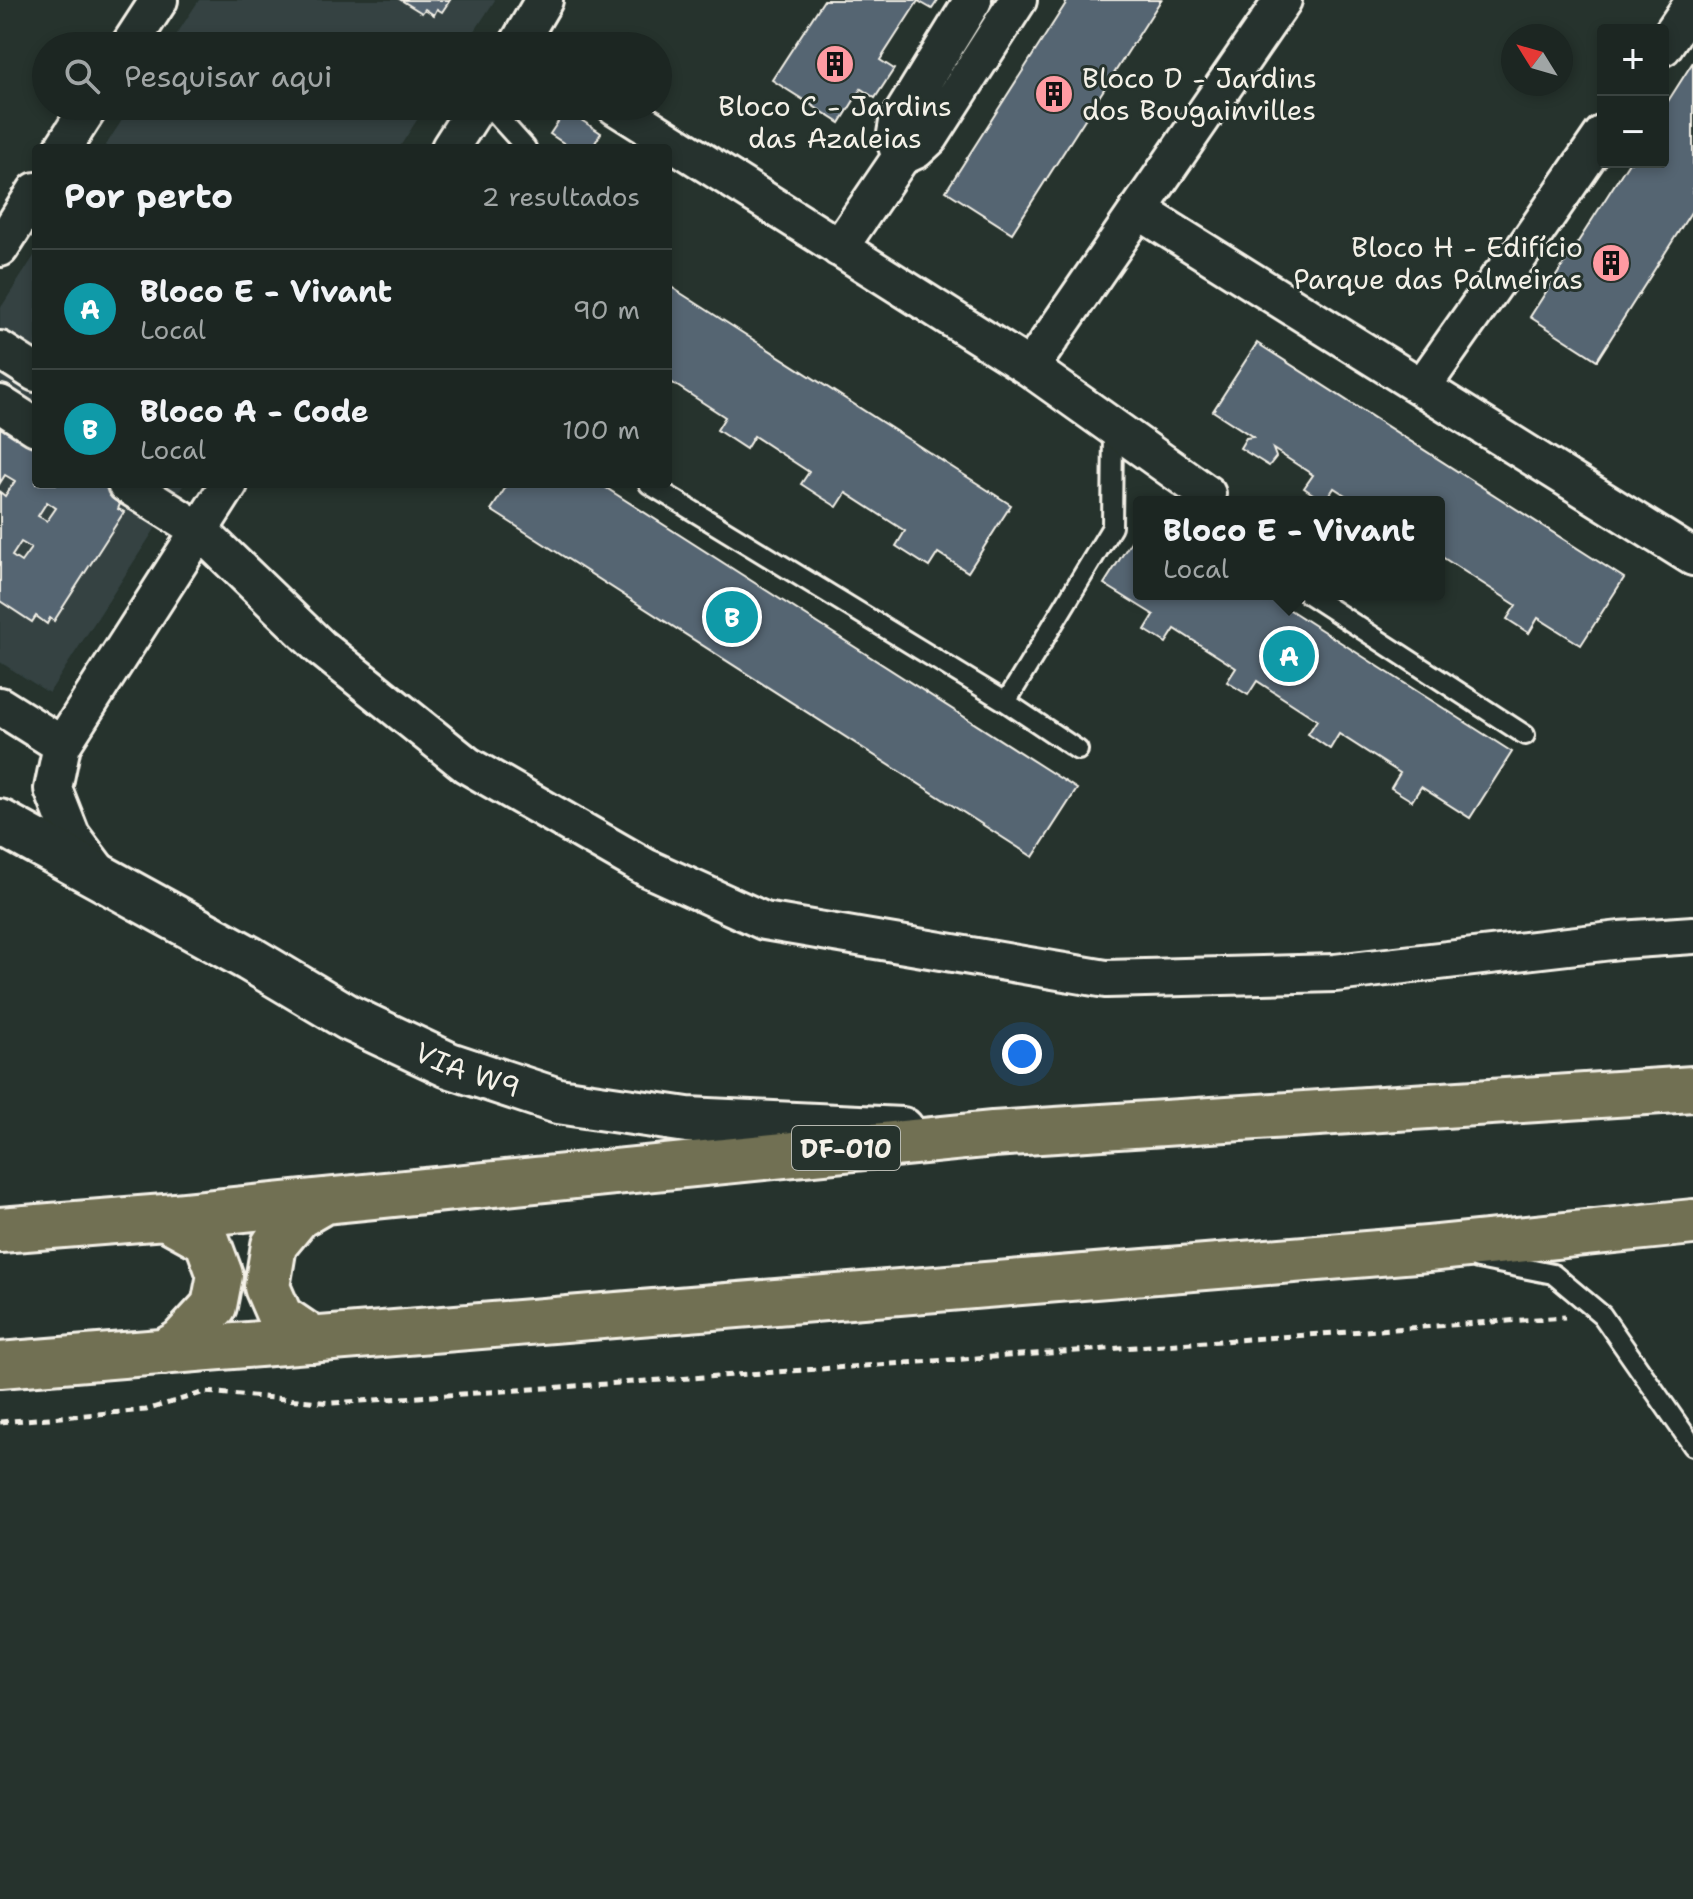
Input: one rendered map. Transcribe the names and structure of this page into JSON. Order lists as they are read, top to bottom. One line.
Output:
{"streets":{"main road":["DF-010"],"street":["VIA W9"]},"crossings":[["VIA W9","DF-010"]],"places":{"building":["Bloco C - Jardins das Azaleias","Bloco D - Jardins dos Bougainvilles","Bloco H - Edifício Parque das Palmeiras"]},"north":"top left","page":{"map_buttons":["+","−"],"search":"Pesquisar aqui","heading":["Por perto","2 resultados"],"list":[{"mark":"A","name":"Bloco E - Vivant","note":"Local","value":"90 m"},{"mark":"B","name":"Bloco A - Code","note":"Local","value":"100 m"}],"popup":["Bloco E - Vivant","Local"],"pins":["B","A"]}}
